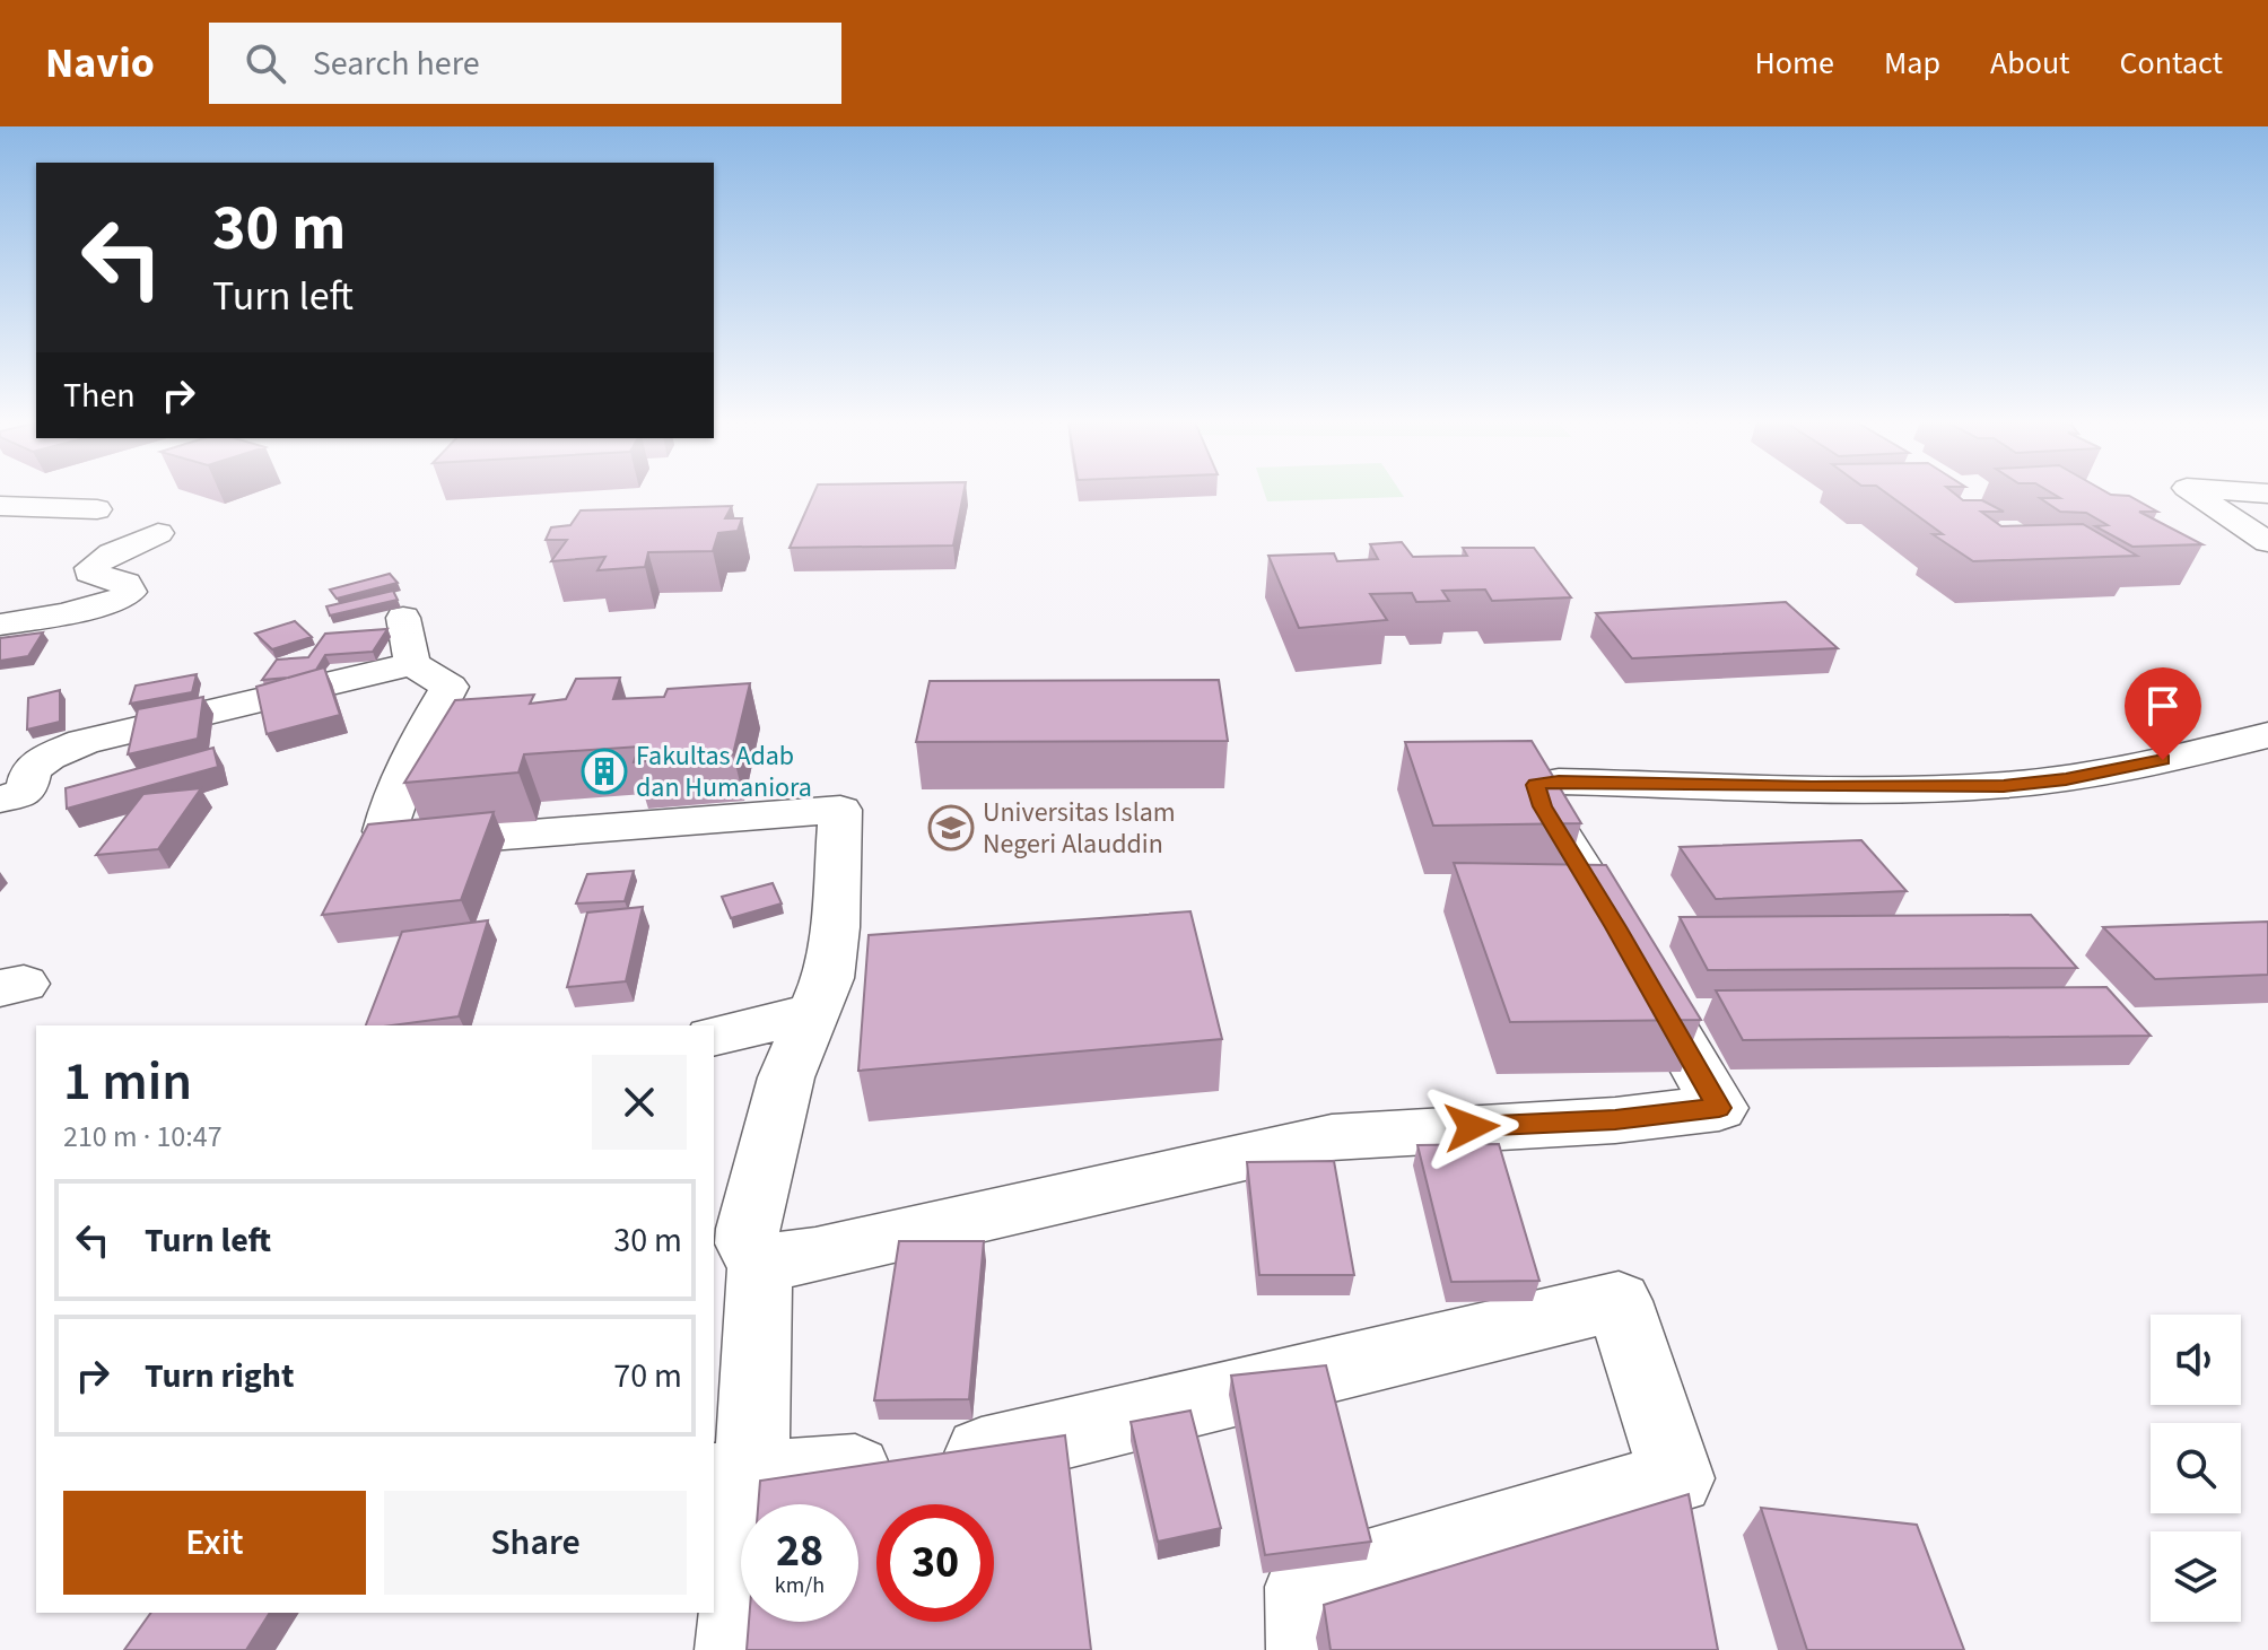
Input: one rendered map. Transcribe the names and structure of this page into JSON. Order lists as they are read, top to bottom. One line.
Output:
{"places":{"building":["Fakultas Adab dan Humaniora"],"school or university":["Universitas Islam Negeri Alauddin"]},"page":{"header":"Navio","search":"Search here","nav":["Home","Map","About","Contact"],"turn":["30 m","Turn left"],"then":"Then","heading":["1 min","210 m · 10:47"],"list":[{"name":"Turn left","value":"30 m"},{"name":"Turn right","value":"70 m"}],"buttons":["Exit","Share"],"speed":"28 km/h","limit":"30"}}
